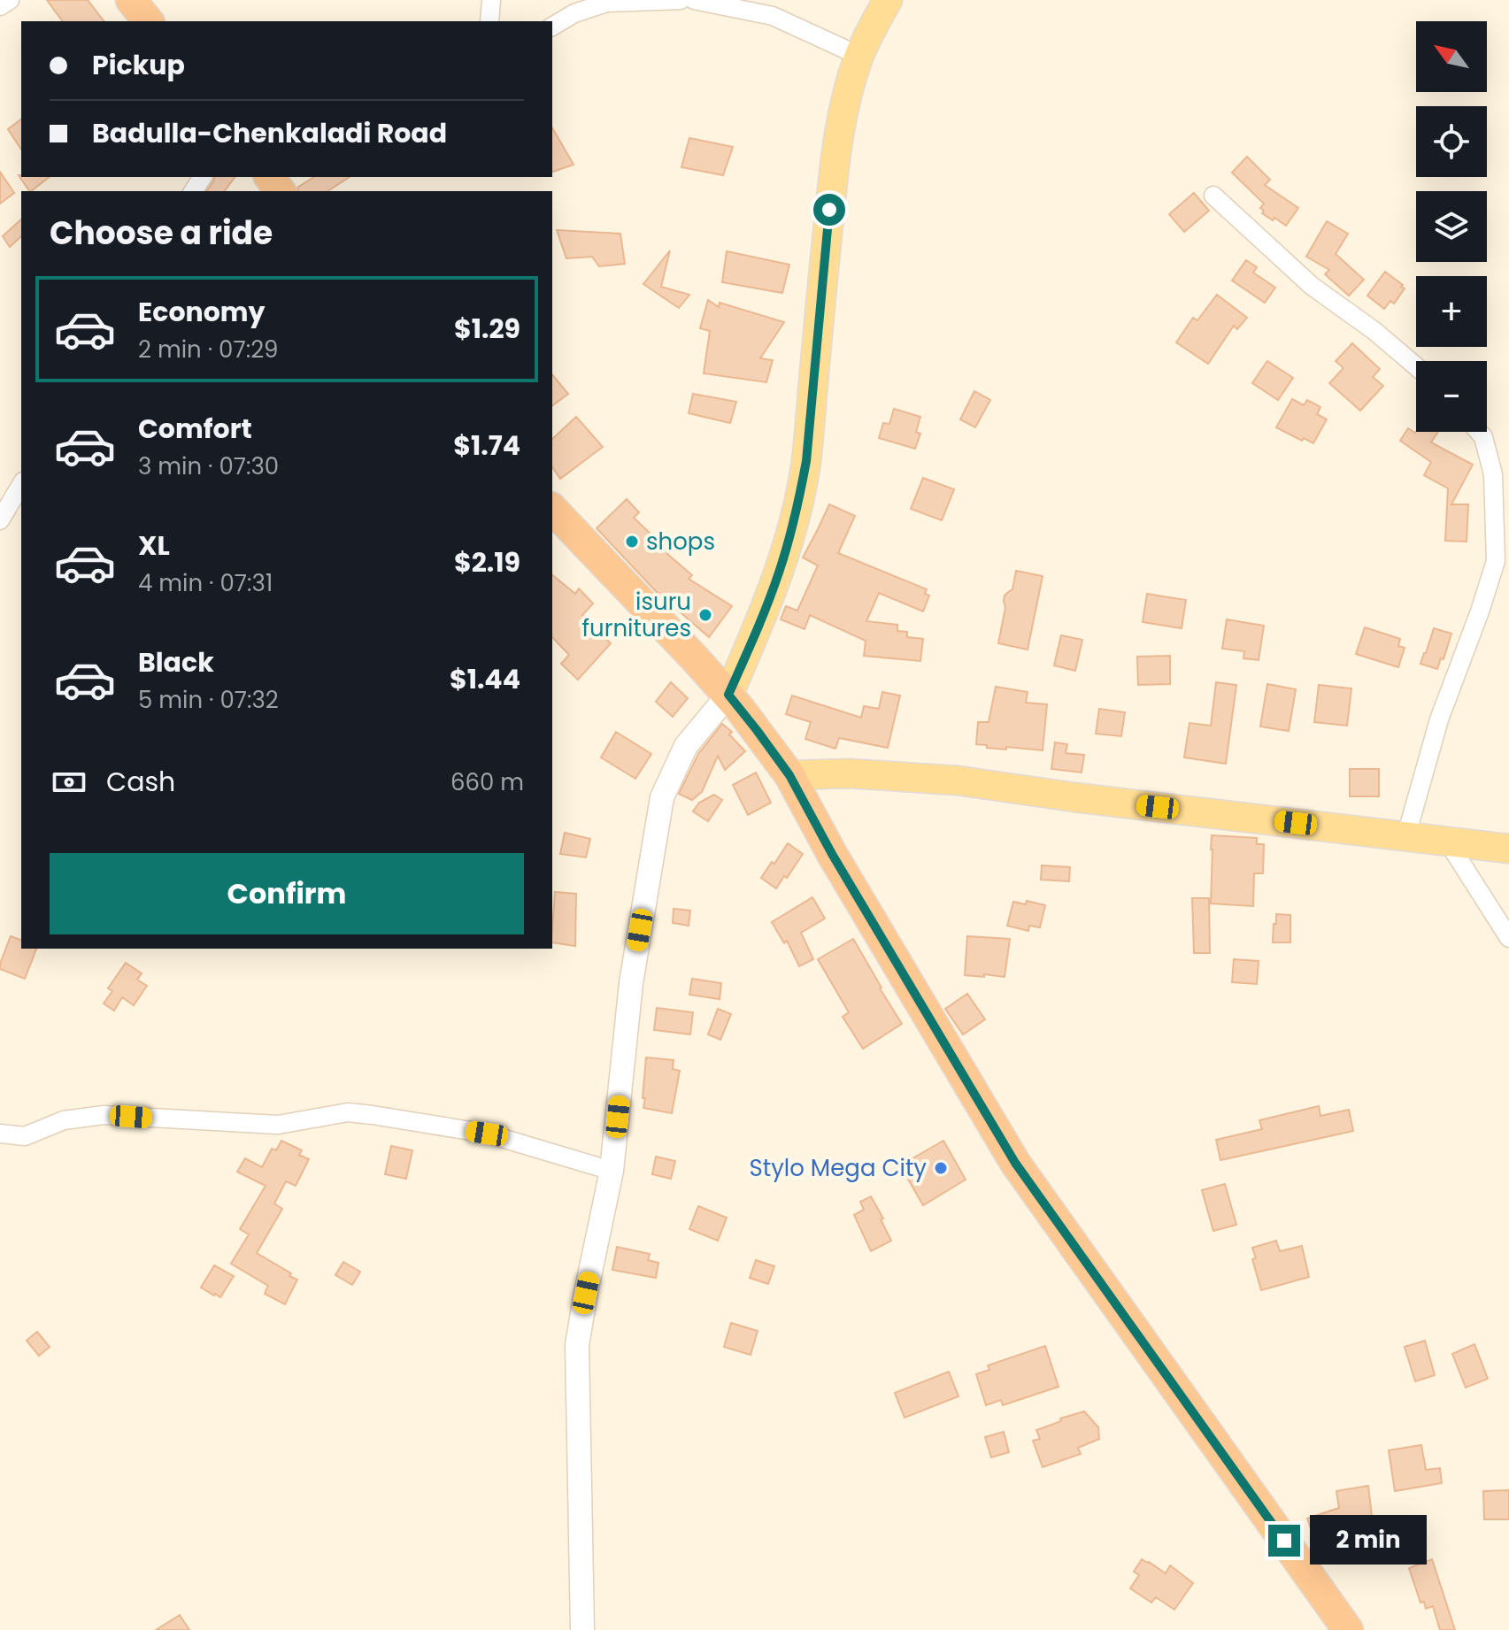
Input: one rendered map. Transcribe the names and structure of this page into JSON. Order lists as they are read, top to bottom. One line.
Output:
{"places":["shops","isuru furnitures","Stylo Mega City"],"north":"top left","page":{"map_buttons":["+","−"],"banner":["Pickup","Badulla-Chenkaladi Road"],"heading":"Choose a ride","list":[{"name":"Economy","note":"2 min · 07:29","value":"$1.29"},{"name":"Comfort","note":"3 min · 07:30","value":"$1.74"},{"name":"XL","note":"4 min · 07:31","value":"$2.19"},{"name":"Black","note":"5 min · 07:32","value":"$1.44"}],"pay":["Cash","660 m"],"buttons":"Confirm","bubble":"2 min"}}
